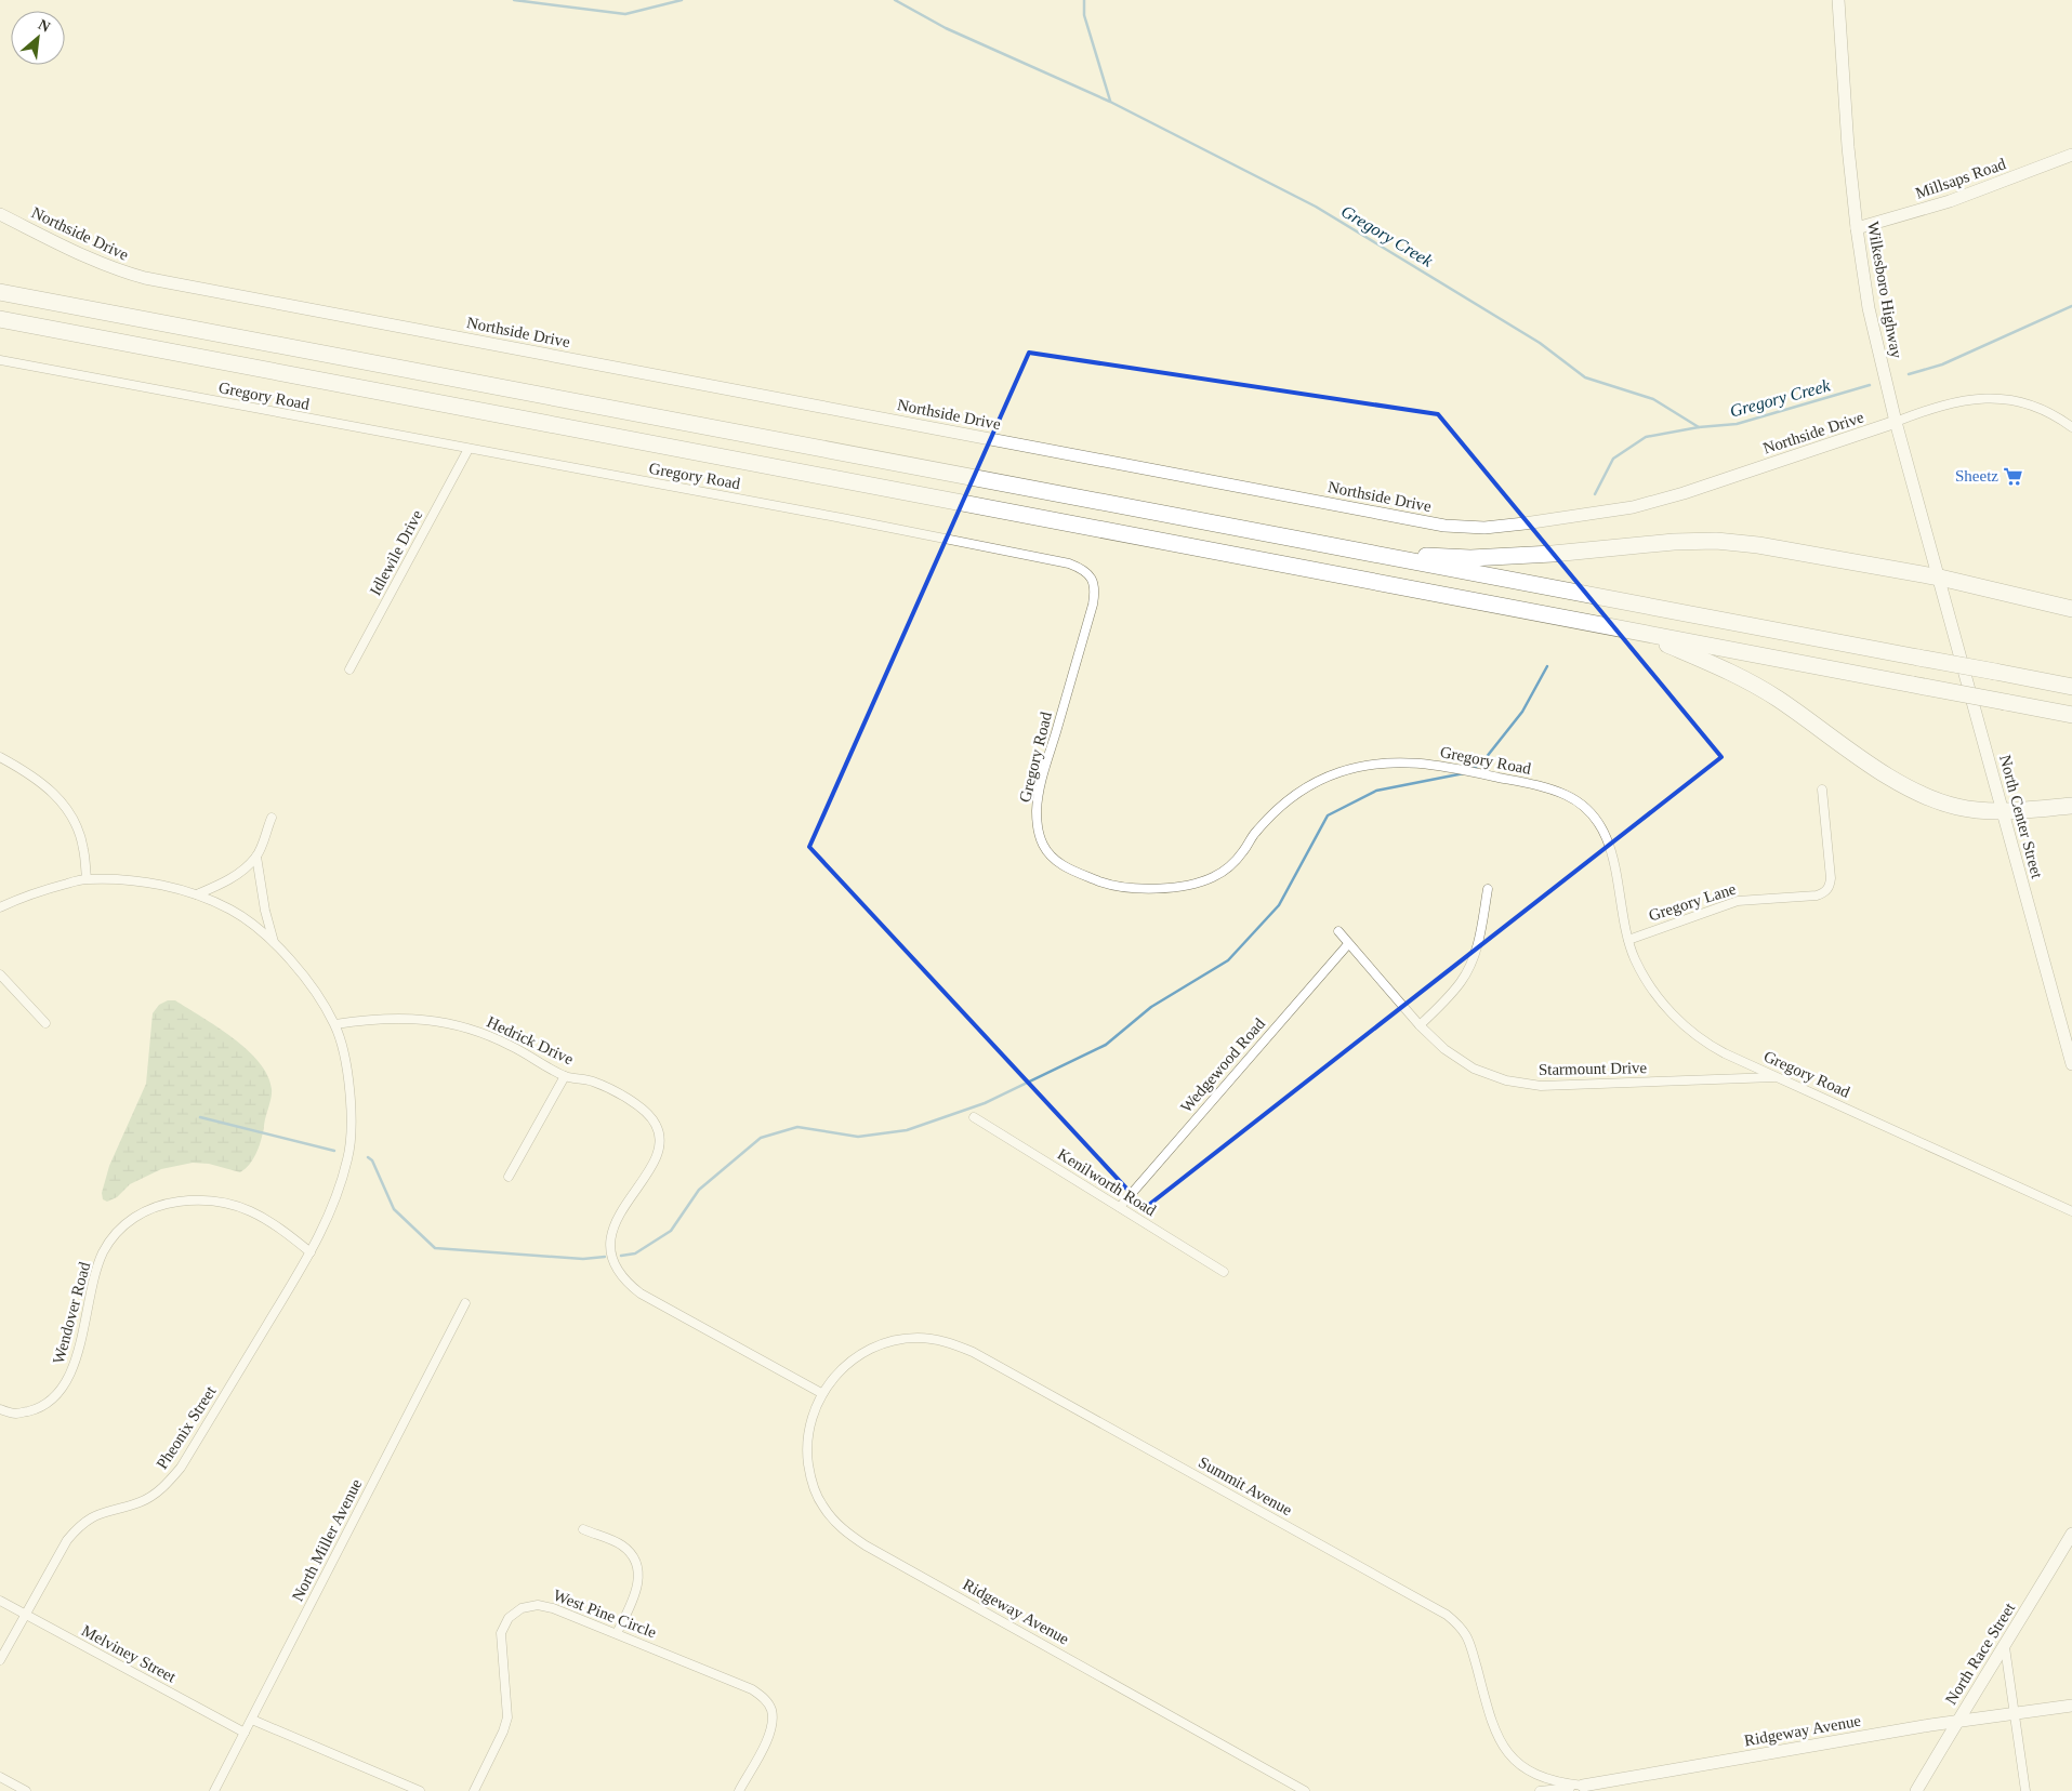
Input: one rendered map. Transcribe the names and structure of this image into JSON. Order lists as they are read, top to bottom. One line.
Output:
{"streets":{"street":["Millsaps Road","Northside Drive","Wilkesboro Highway","Gregory Road","Idlewile Drive","North Center Street","Gregory Lane","Hedrick Drive","Wedgewood Road","Starmount Drive","Kenilworth Road","Wendover Road","Pheonix Street","Summit Avenue","North Miller Avenue","Ridgeway Avenue","West Pine Circle","Melviney Street","North Race Street"]},"crossings":[["Millsaps Road","Wilkesboro Highway"],["Northside Drive","Wilkesboro Highway"],["Wilkesboro Highway","North Center Street"],["Gregory Road","Idlewile Drive"],["Gregory Road","Gregory Lane"],["Gregory Road","Starmount Drive"],["Hedrick Drive","Pheonix Street"],["Hedrick Drive","Summit Avenue"],["Hedrick Drive","Ridgeway Avenue"],["Wedgewood Road","Starmount Drive"],["Wedgewood Road","Kenilworth Road"],["Wendover Road","Pheonix Street"],["Pheonix Street","Melviney Street"],["Summit Avenue","Ridgeway Avenue"],["North Miller Avenue","Melviney Street"],["Ridgeway Avenue","North Race Street"]],"water":["Gregory Creek"],"places":{"supermarket":["Sheetz"]},"north":"top right"}
